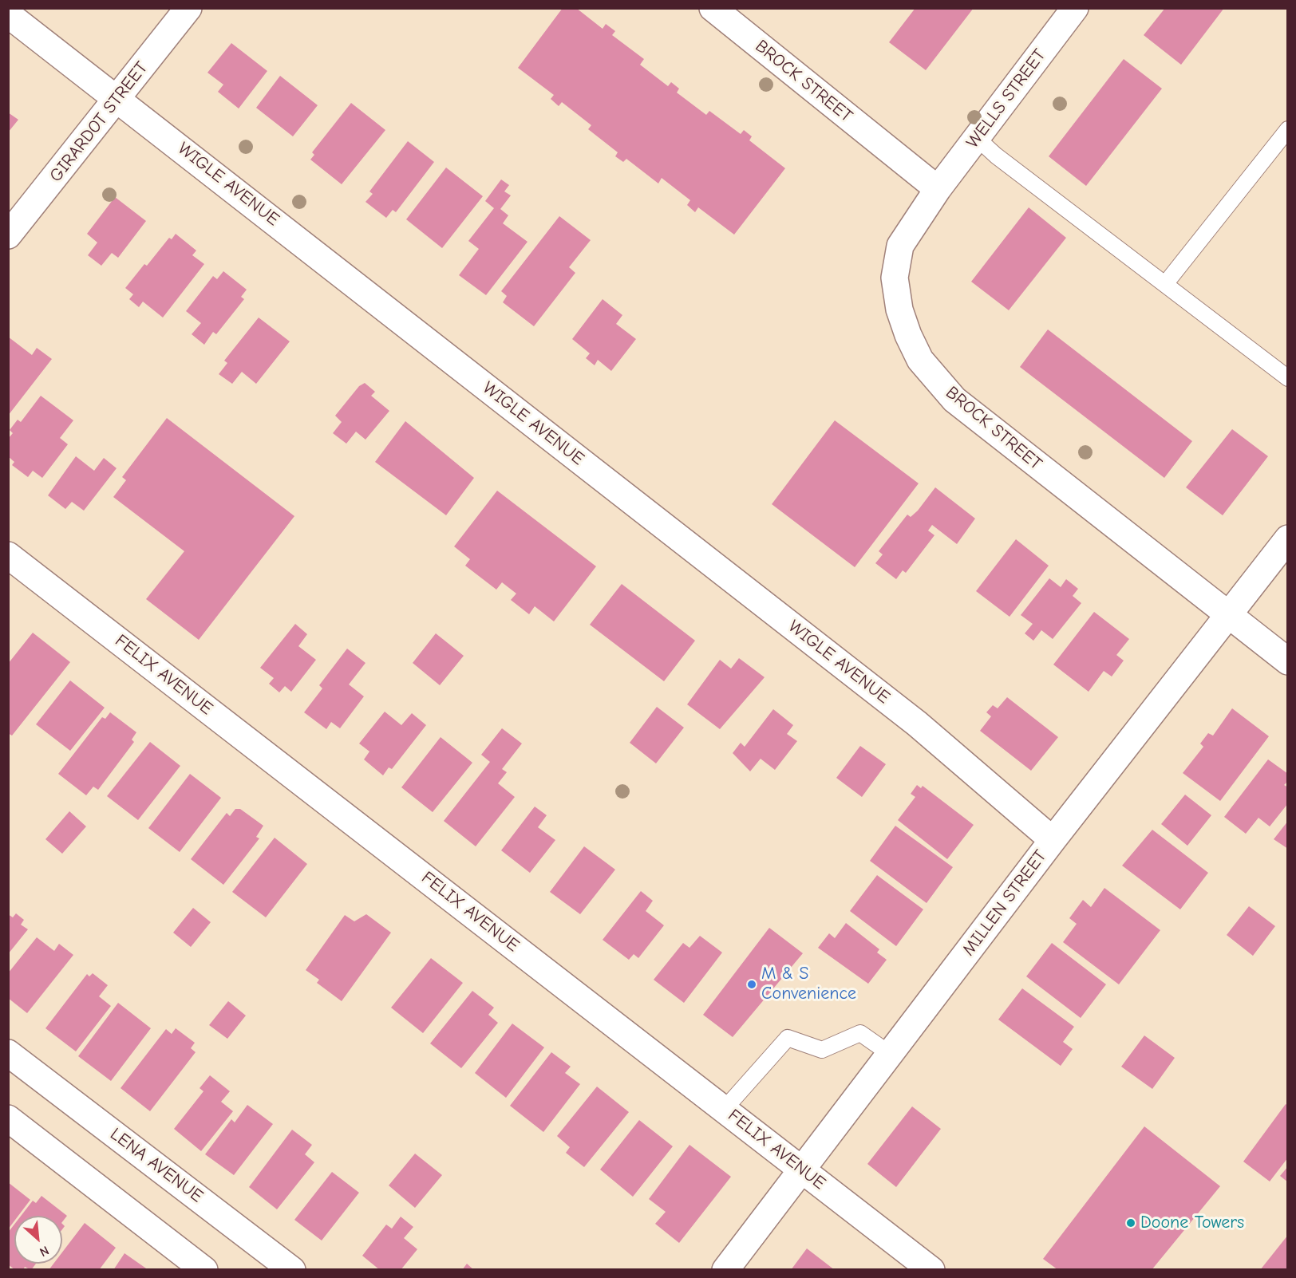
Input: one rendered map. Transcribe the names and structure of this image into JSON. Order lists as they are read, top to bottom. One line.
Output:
{"streets":{"street":["BROCK STREET","WELLS STREET","GIRARDOT STREET","WIGLE AVENUE","FELIX AVENUE","MILLEN STREET","LENA AVENUE"]},"crossings":[["BROCK STREET","WELLS STREET"],["BROCK STREET","MILLEN STREET"],["GIRARDOT STREET","WIGLE AVENUE"],["WIGLE AVENUE","MILLEN STREET"],["FELIX AVENUE","MILLEN STREET"]],"places":["M & S Convenience","Doone Towers"],"north":"bottom right"}
